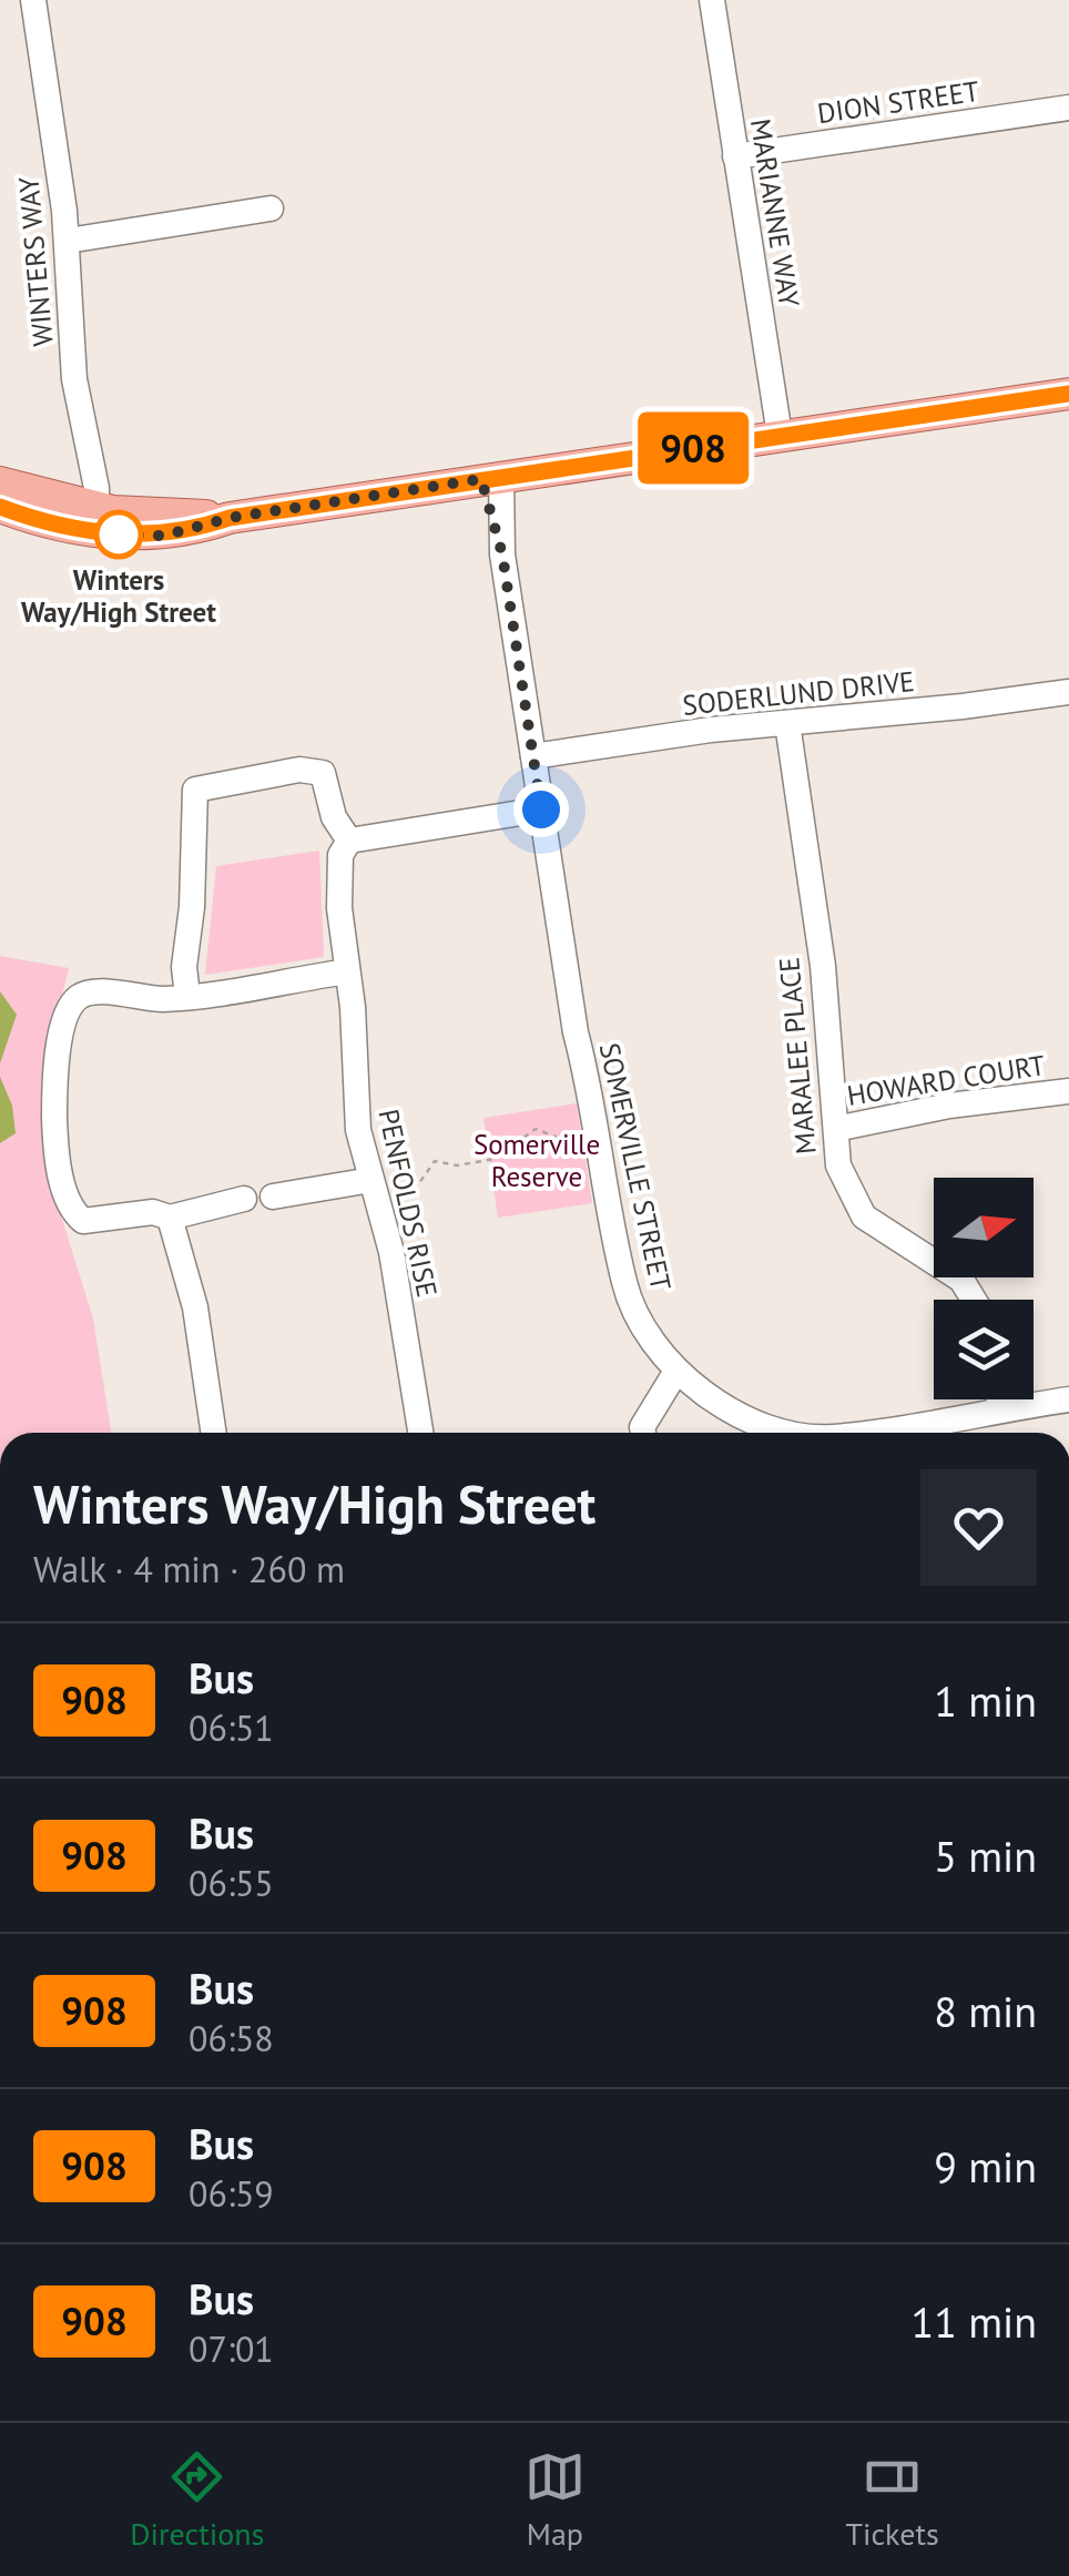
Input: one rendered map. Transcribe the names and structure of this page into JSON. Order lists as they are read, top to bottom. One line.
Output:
{"streets":{"street":["DION STREET","MARIANNE WAY","WINTERS WAY","SODERLUND DRIVE","MARALEE PLACE","HOWARD COURT","SOMERVILLE STREET","PENFOLDS RISE"]},"crossings":[["DION STREET","MARIANNE WAY"],["SODERLUND DRIVE","MARALEE PLACE"],["SODERLUND DRIVE","SOMERVILLE STREET"],["MARALEE PLACE","HOWARD COURT"]],"parks":["Somerville Reserve"],"places":["Winters Way/High Street"],"lines":["bus line 908"],"north":"right","page":{"on_map":"908","heading":["Winters Way/High Street","Walk · 4 min · 260 m"],"list":[{"mark":"908","name":"Bus","note":"06:51","value":"1 min"},{"mark":"908","name":"Bus","note":"06:55","value":"5 min"},{"mark":"908","name":"Bus","note":"06:58","value":"8 min"},{"mark":"908","name":"Bus","note":"06:59","value":"9 min"},{"mark":"908","name":"Bus","note":"07:01","value":"11 min"}],"tabs":["Directions","Map","Tickets"]}}
